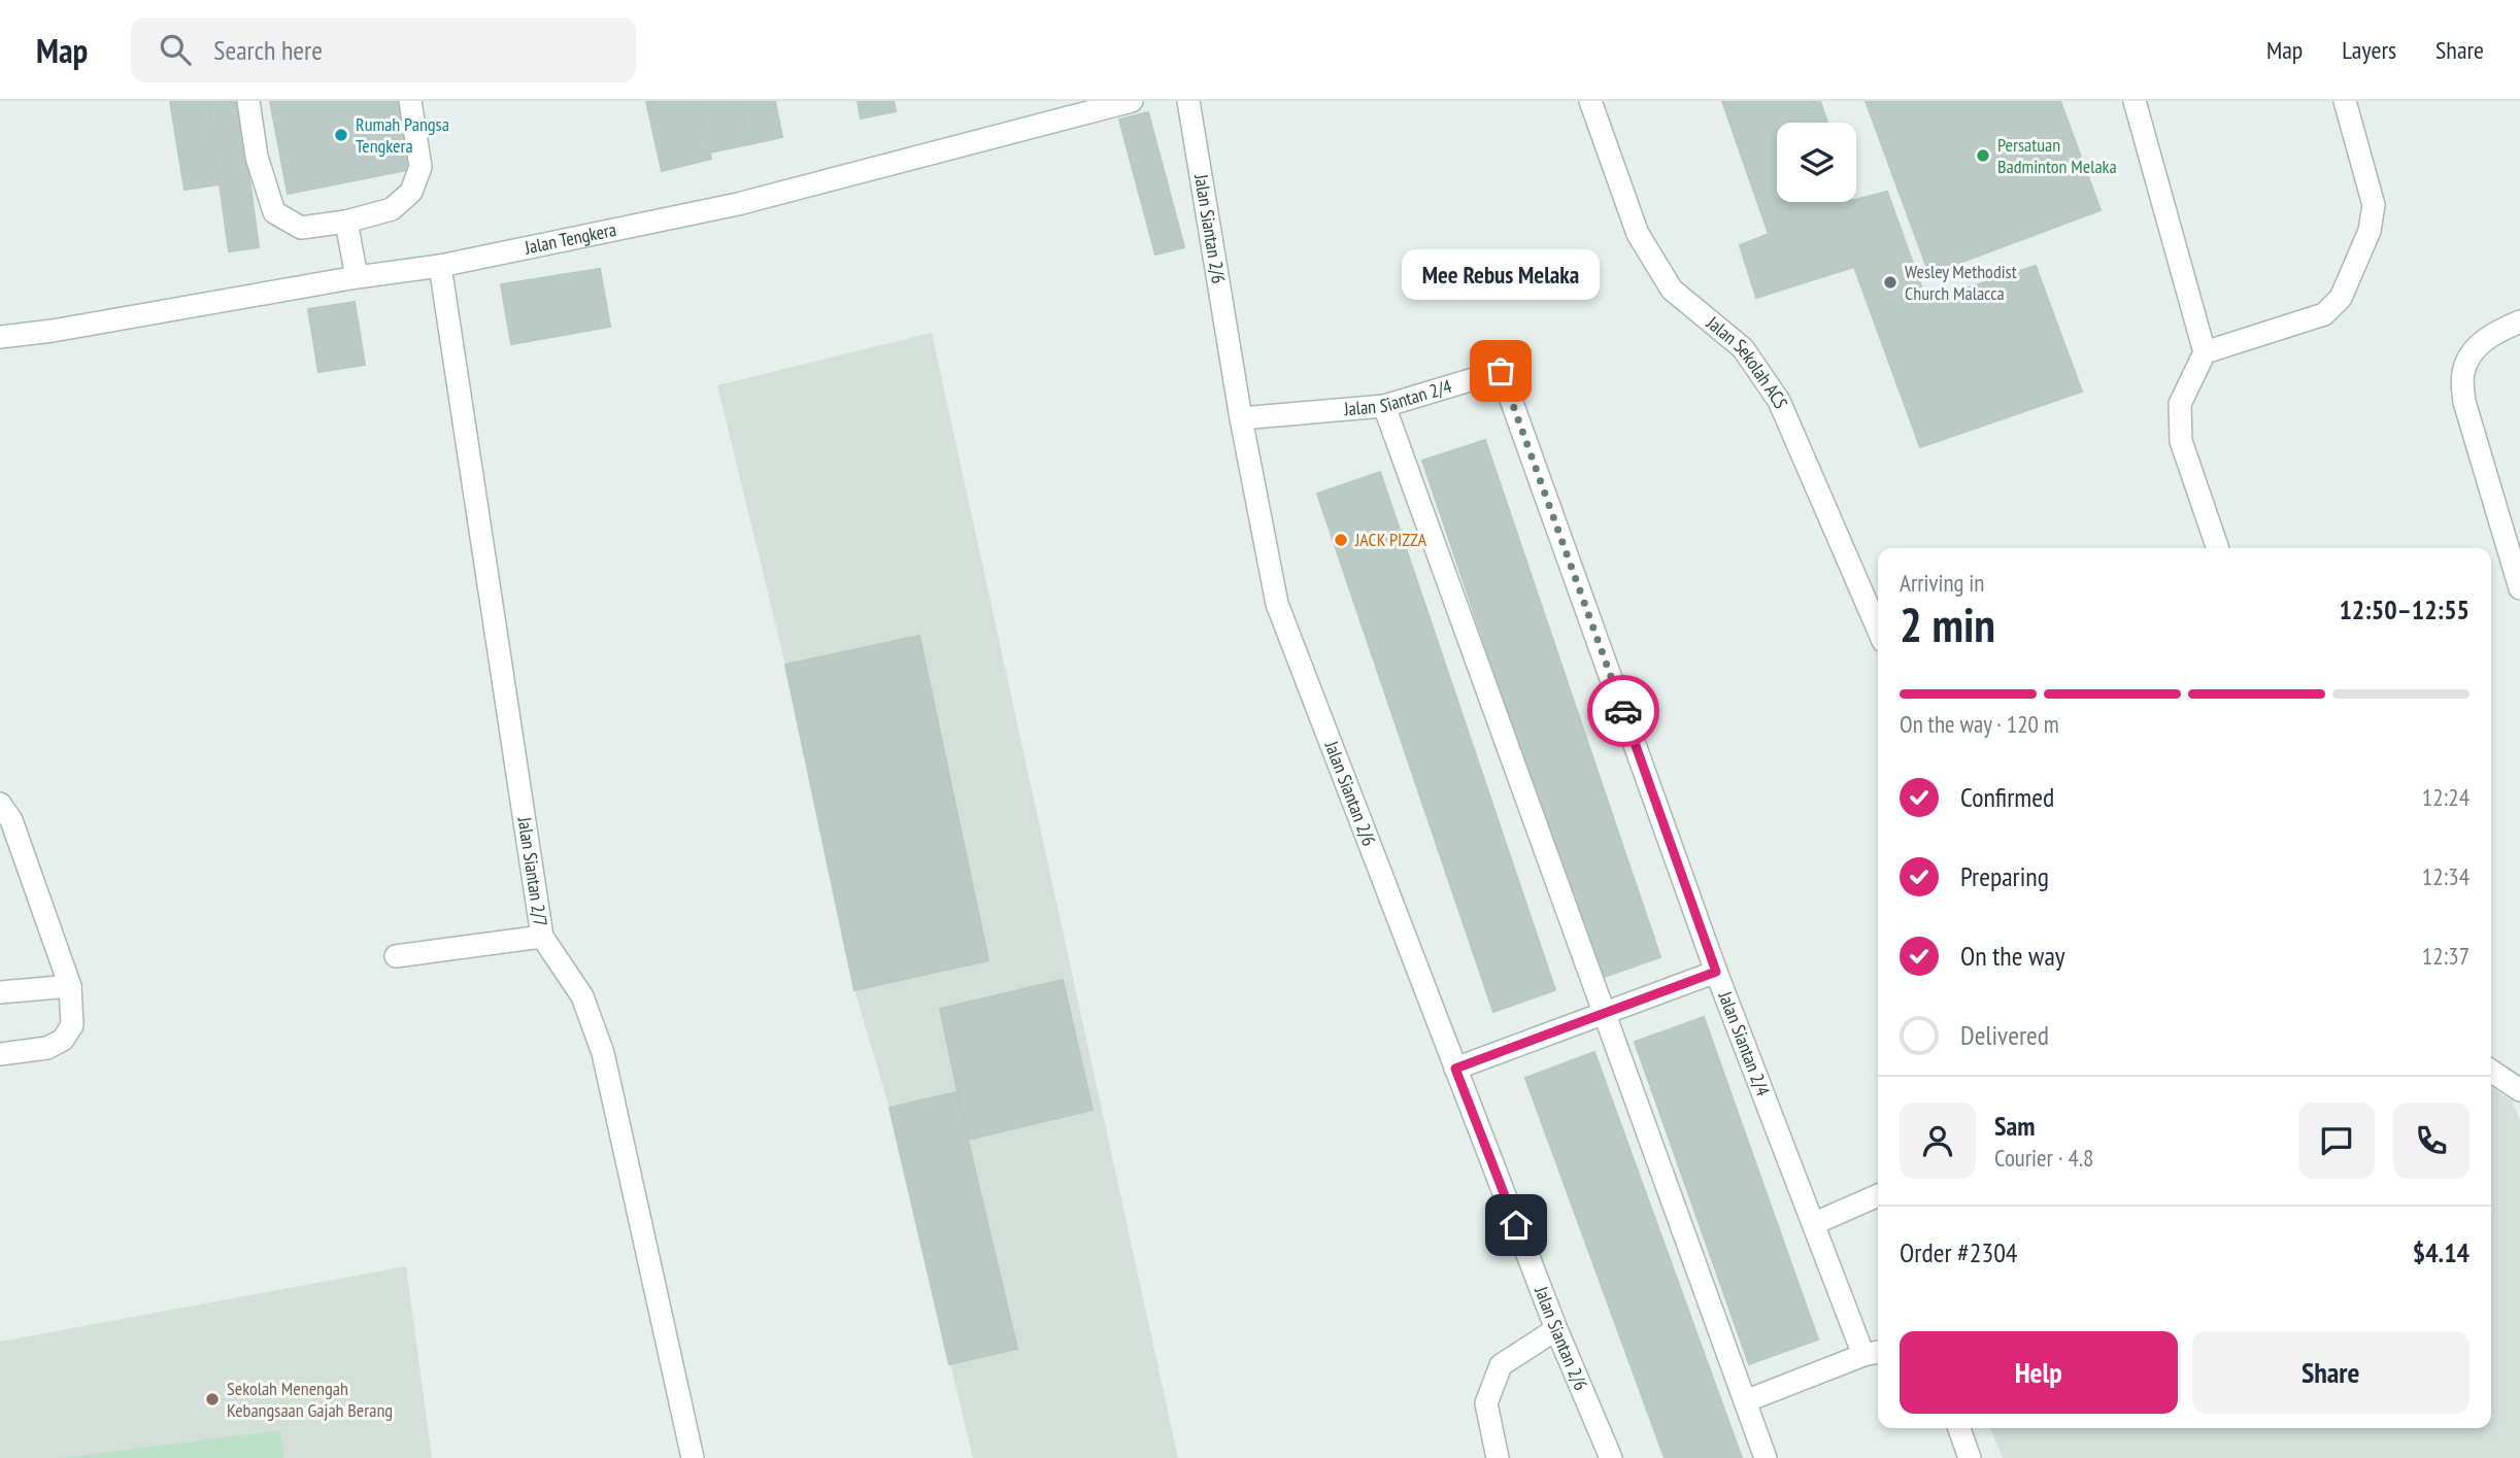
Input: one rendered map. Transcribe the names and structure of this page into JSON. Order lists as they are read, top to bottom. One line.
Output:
{"streets":{"street":["Jalan Siantan 2/6","Jalan Tengkera","Jalan Sekolah ACS","Jalan Siantan 2/4","Jalan Siantan 2/7"]},"crossings":[["Jalan Siantan 2/6","Jalan Siantan 2/4"],["Jalan Tengkera","Jalan Siantan 2/7"]],"places":["Rumah Pangsa Tengkera","Persatuan Badminton Melaka","Wesley Methodist Church Malacca","Mee Rebus Melaka","JACK PIZZA","Sekolah Menengah Kebangsaan Gajah Berang"],"page":{"header":"Map","search":"Search here","nav":["Map","Layers","Share"],"bubble":"Mee Rebus Melaka","heading":["2 min","Arriving in","12:50–12:55"],"panel":["Sam","Courier · 4.8","Order #2304","$4.14"],"bar":"On the way · 120 m","list":[["Confirmed","12:24"],["Preparing","12:34"],["On the way","12:37"],"Delivered"],"buttons":["Help","Share"]}}
